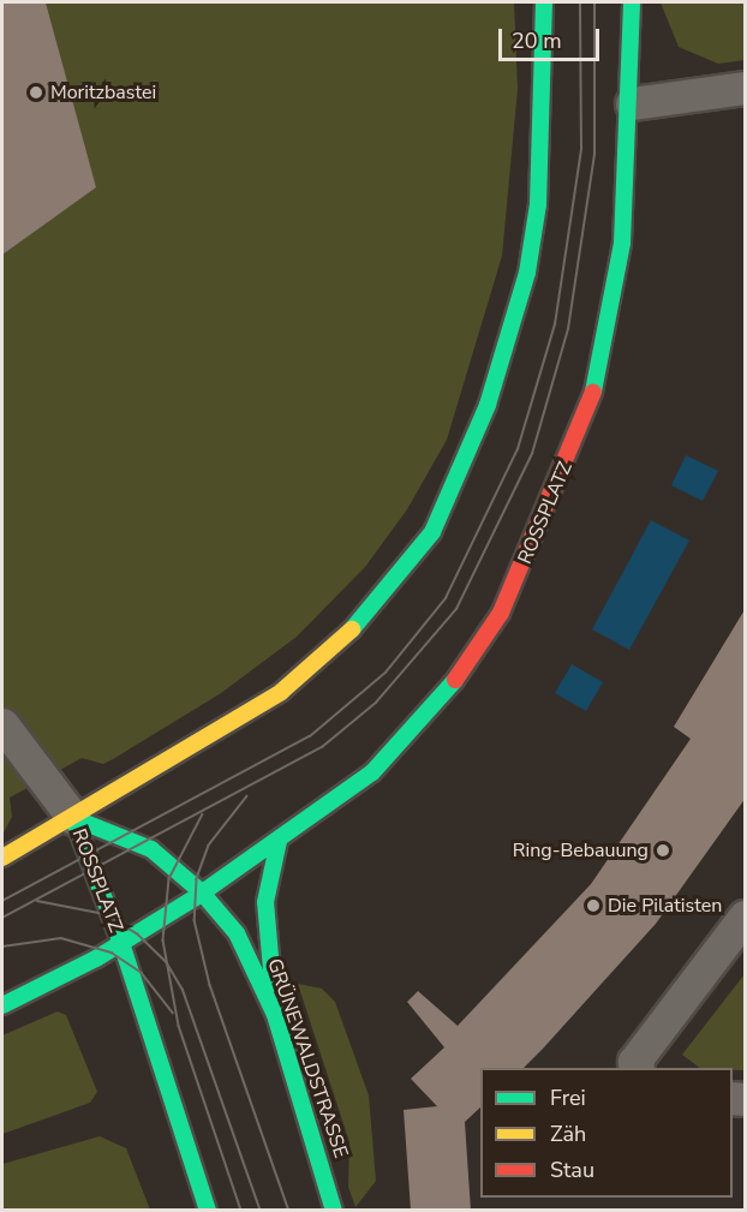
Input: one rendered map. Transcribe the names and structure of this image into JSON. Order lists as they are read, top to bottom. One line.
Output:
{"streets":{"main road":["ROSSPLATZ","GRÜNEWALDSTRASSE"]},"crossings":[["ROSSPLATZ","GRÜNEWALDSTRASSE"]],"places":["Moritzbastei","Ring-Bebauung","Die Pilatisten"],"legend":["Frei","Zäh","Stau"],"scale_bar":"20 m"}
